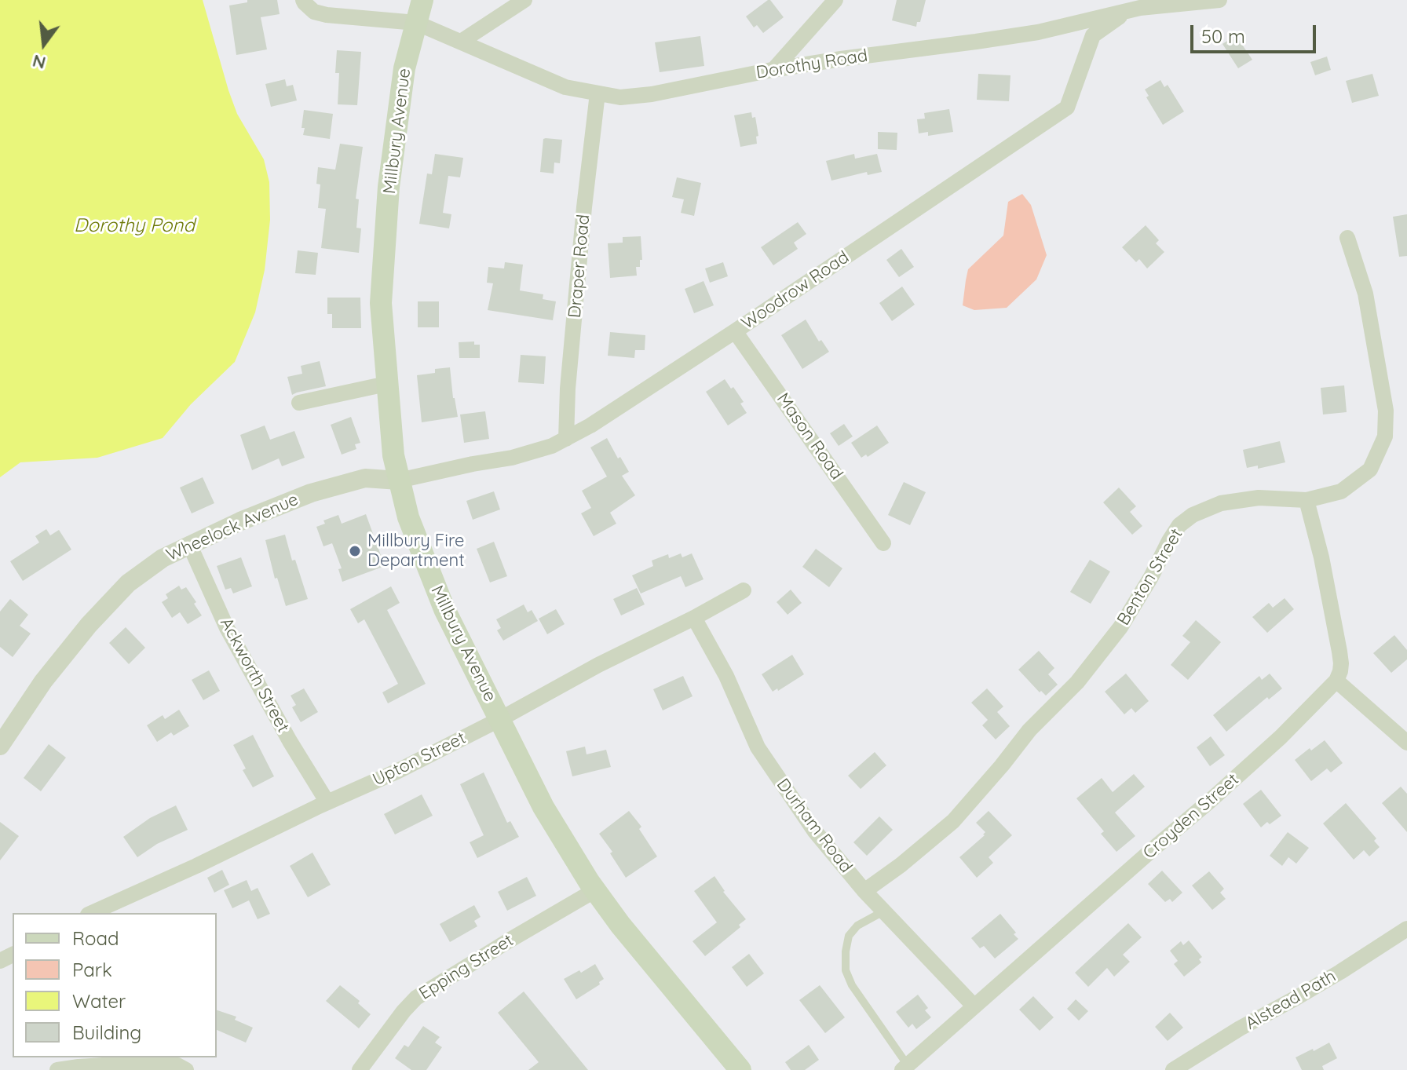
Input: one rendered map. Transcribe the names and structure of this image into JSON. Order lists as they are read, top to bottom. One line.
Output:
{"streets":{"main road":["Millbury Avenue"],"street":["Dorothy Road","Draper Road","Woodrow Road","Mason Road","Wheelock Avenue","Benton Street","Ackworth Street","Upton Street","Croyden Street","Durham Road","Epping Street","Alstead Path"]},"crossings":[["Dorothy Road","Millbury Avenue"],["Dorothy Road","Draper Road"],["Dorothy Road","Woodrow Road"],["Millbury Avenue","Woodrow Road"],["Millbury Avenue","Wheelock Avenue"],["Millbury Avenue","Upton Street"],["Millbury Avenue","Epping Street"],["Draper Road","Woodrow Road"],["Woodrow Road","Mason Road"],["Woodrow Road","Wheelock Avenue"],["Wheelock Avenue","Ackworth Street"],["Benton Street","Durham Road"],["Ackworth Street","Upton Street"],["Upton Street","Durham Road"],["Croyden Street","Durham Road"]],"water":["Dorothy Pond"],"places":["Millbury Fire Department"],"legend":["Road","Park","Water","Building"],"scale_bar":"50 m","north":"bottom"}
